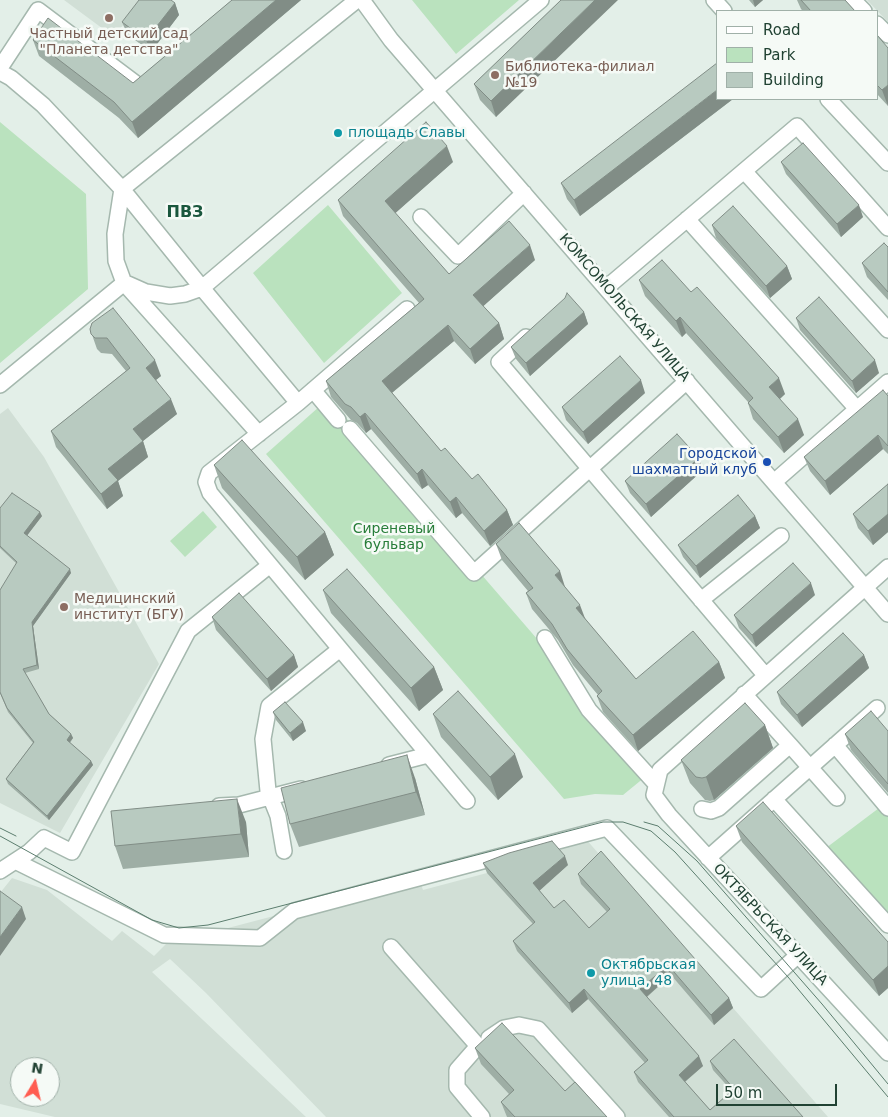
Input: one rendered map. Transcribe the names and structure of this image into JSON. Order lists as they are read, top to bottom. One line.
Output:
{"streets":{"street":["КОМСОМОЛЬСКАЯ УЛИЦА","ОКТЯБРЬСКАЯ УЛИЦА"]},"districts":["ПВЗ"],"parks":["Сиреневый бульвар"],"places":["Частный детский сад \"Планета детства\"","Библиотека-филиал №19","площадь Славы","Городской шахматный клуб","Медицинский институт (БГУ)","Октябрьская улица, 48"],"legend":["Road","Park","Building"],"scale_bar":"50 m","north":"top"}
